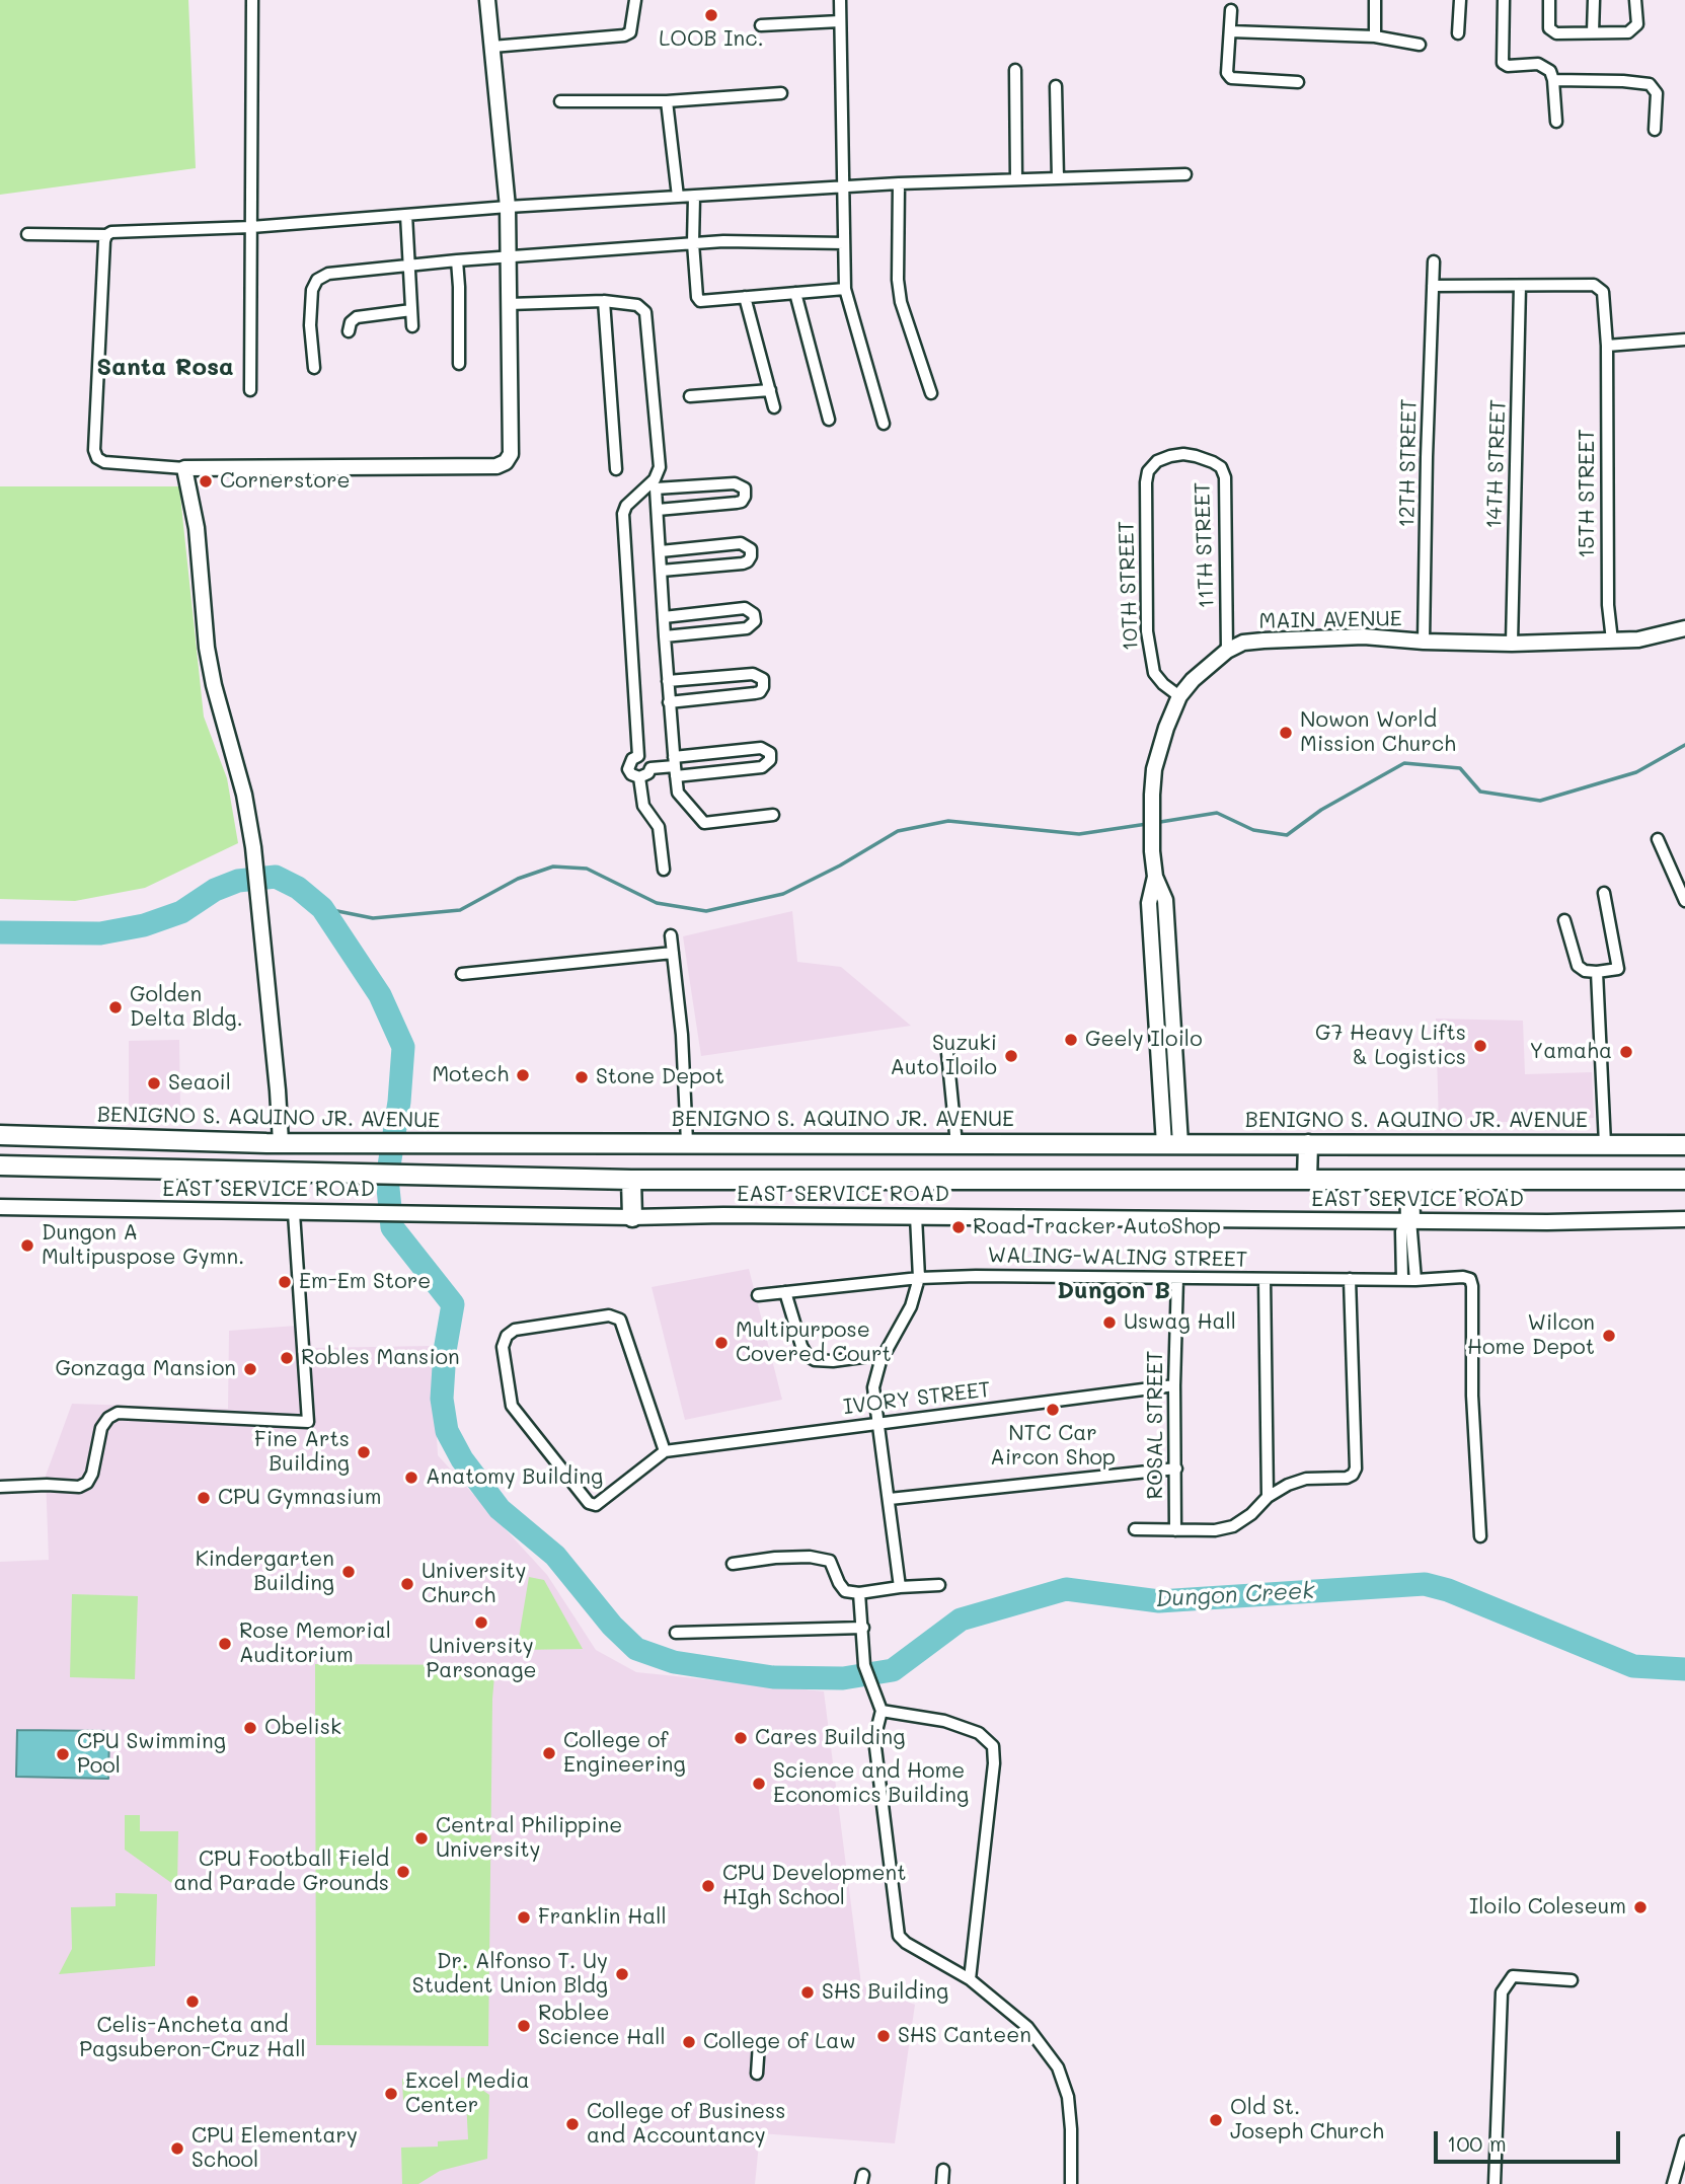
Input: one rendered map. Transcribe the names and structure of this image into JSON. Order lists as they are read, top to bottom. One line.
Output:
{"streets":{"highway":["BENIGNO S. AQUINO JR. AVENUE"],"street":["12TH STREET","14TH STREET","15TH STREET","11TH STREET","10TH STREET","MAIN AVENUE","EAST SERVICE ROAD","WALING-WALING STREET","IVORY STREET","ROSAL STREET"]},"crossings":[["12TH STREET","15TH STREET"],["12TH STREET","MAIN AVENUE"],["14TH STREET","15TH STREET"],["14TH STREET","MAIN AVENUE"],["15TH STREET","MAIN AVENUE"],["11TH STREET","10TH STREET"],["11TH STREET","MAIN AVENUE"],["10TH STREET","MAIN AVENUE"],["MAIN AVENUE","BENIGNO S. AQUINO JR. AVENUE"],["WALING-WALING STREET","ROSAL STREET"],["IVORY STREET","ROSAL STREET"]],"districts":["Santa Rosa","Dungon B"],"water":["Dungon Creek"],"places":["LOOB Inc.","Cornerstore","Nowon World Mission Church","Golden Delta Bldg.","Geely Iloilo","G7 Heavy Lifts & Logistics","Yamaha","Suzuki Auto Iloilo","Motech","Stone Depot","Seaoil","Road Tracker AutoShop","Dungon A Multipuspose Gymn.","Em-Em Store","Uswag Hall","Wilcon Home Depot","Multipurpose Covered Court","Robles Mansion","Gonzaga Mansion","NTC Car Aircon Shop","Fine Arts Building","Anatomy Building","CPU Gymnasium","Kindergarten Building","University Church","University Parsonage","Rose Memorial Auditorium","Obelisk","Cares Building","College of Engineering","CPU Swimming Pool","Science and Home Economics Building","Central Philippine University","CPU Football Field and Parade Grounds","CPU Development HIgh School","Iloilo Coleseum","Franklin Hall","Dr. Alfonso T. Uy Student Union Bldg","SHS Building","Celis-Ancheta and Pagsuberon-Cruz Hall","Roblee Science Hall","SHS Canteen","College of Law","Excel Media Center","Old St. Joseph Church","College of Business and Accountancy","CPU Elementary School"],"scale_bar":"100 m"}
